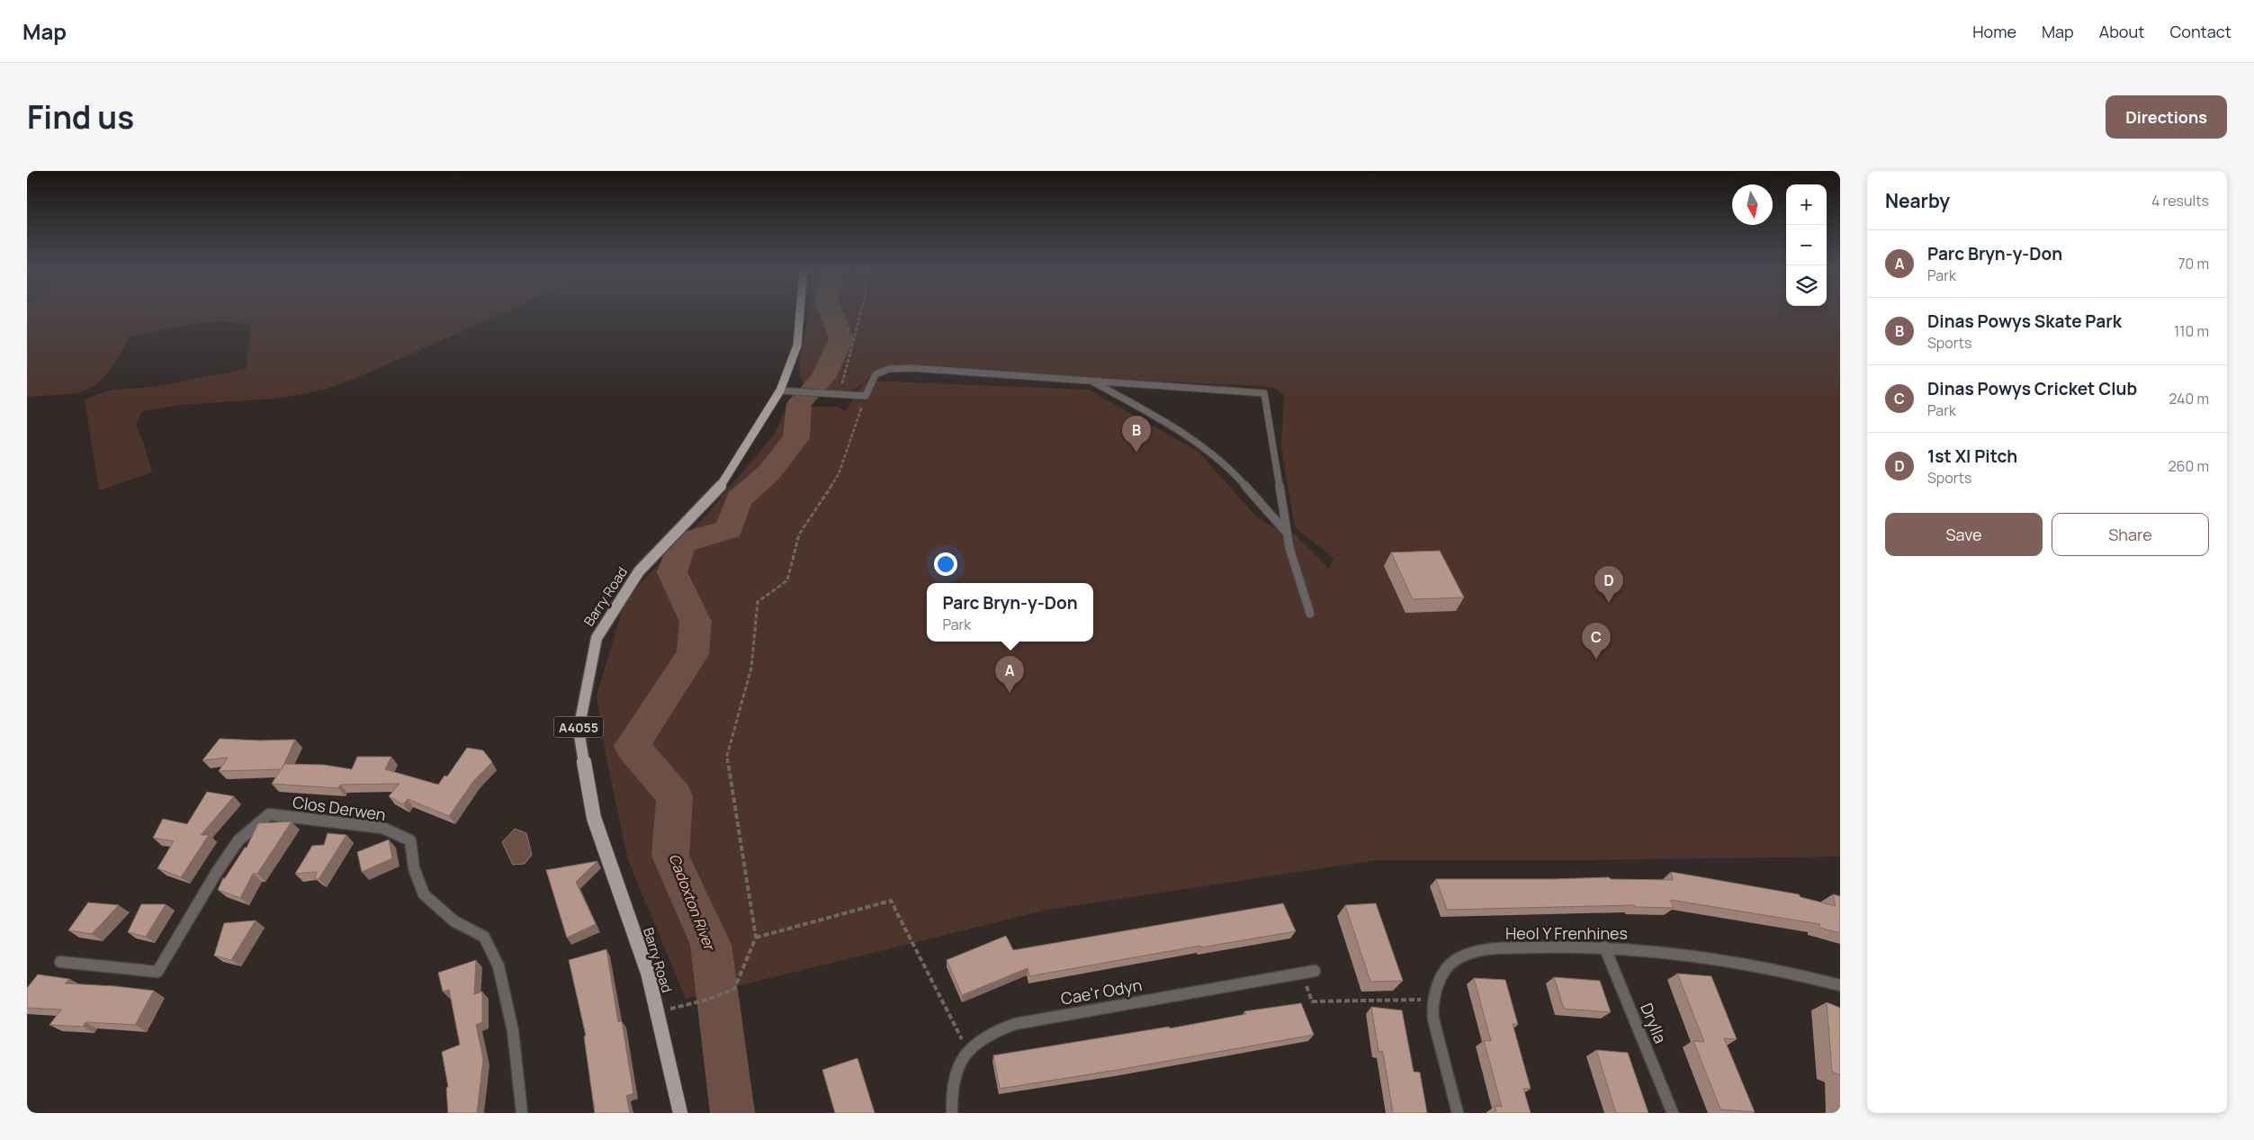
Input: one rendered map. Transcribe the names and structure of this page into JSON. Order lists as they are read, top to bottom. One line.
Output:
{"streets":{"main road":["Barry Road","A4055"],"street":["Clos Derwen","Heol Y Frenhines","Cae'r Odyn","Drylla"]},"crossings":[["Heol Y Frenhines","Drylla"]],"water":["Cadoxton River"],"north":"bottom","page":{"header":"Map","nav":["Home","Map","About","Contact"],"title":"Find us","buttons":["Directions",["Save","Share"]],"heading":["Nearby","4 results"],"map_buttons":["+","−"],"list":[{"mark":"A","name":"Parc Bryn-y-Don","note":"Park","value":"70 m"},{"mark":"B","name":"Dinas Powys Skate Park","note":"Sports","value":"110 m"},{"mark":"C","name":"Dinas Powys Cricket Club","note":"Park","value":"240 m"},{"mark":"D","name":"1st XI Pitch","note":"Sports","value":"260 m"}],"pins":["B","D","C","A"],"popup":["Parc Bryn-y-Don","Park"]}}
